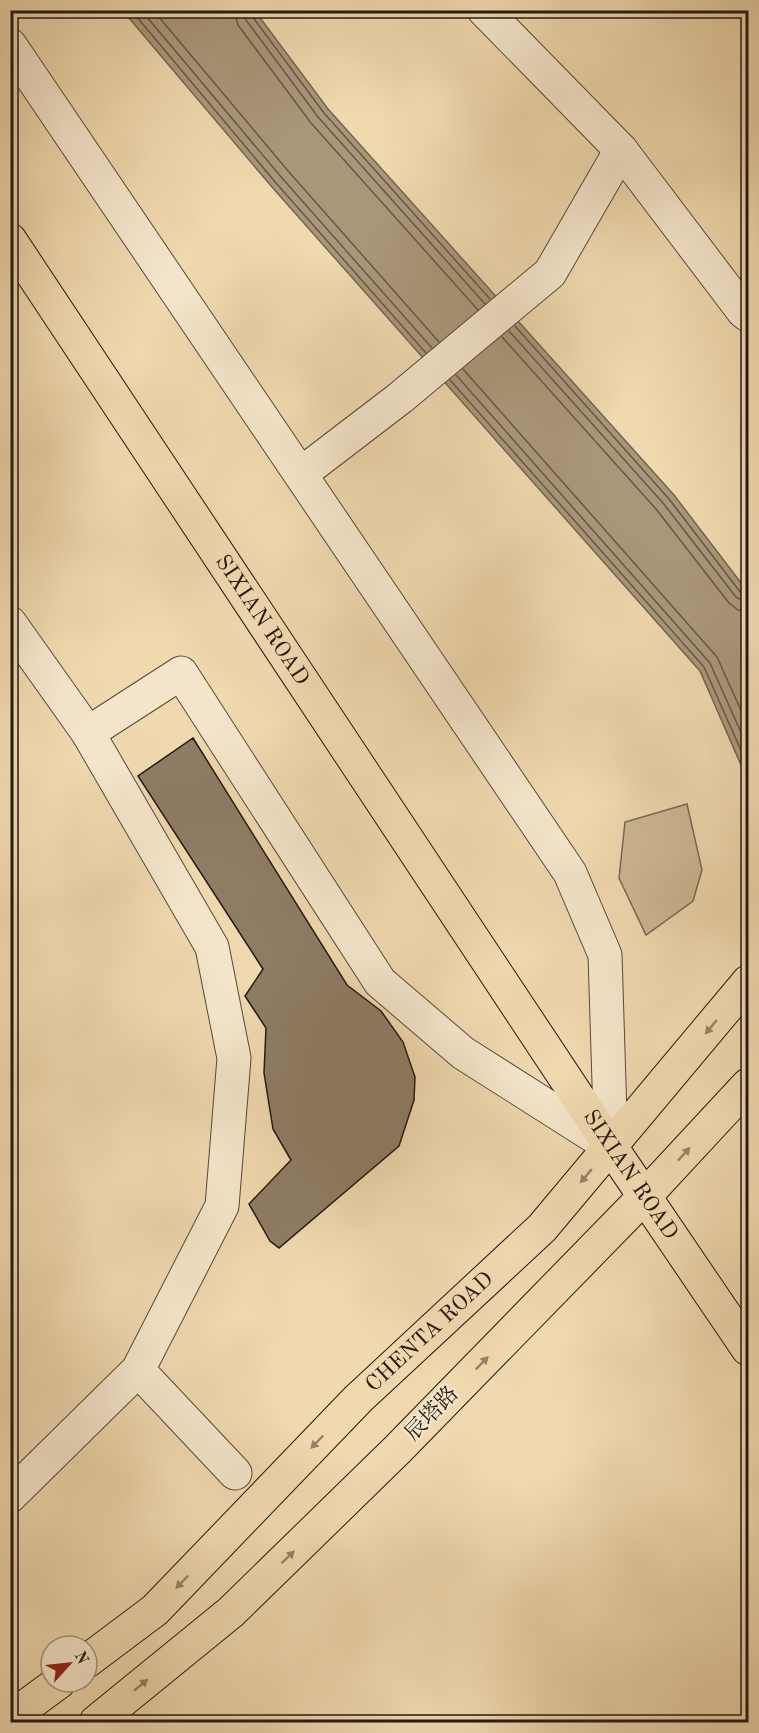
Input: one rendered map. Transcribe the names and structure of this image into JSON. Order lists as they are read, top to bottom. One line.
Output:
{"streets":{"main road":["SIXIAN ROAD","CHENTA ROAD","辰塔路"]},"crossings":[["SIXIAN ROAD","CHENTA ROAD"],["SIXIAN ROAD","辰塔路"]],"one_way":["CHENTA ROAD","辰塔路"],"north":"top right"}
